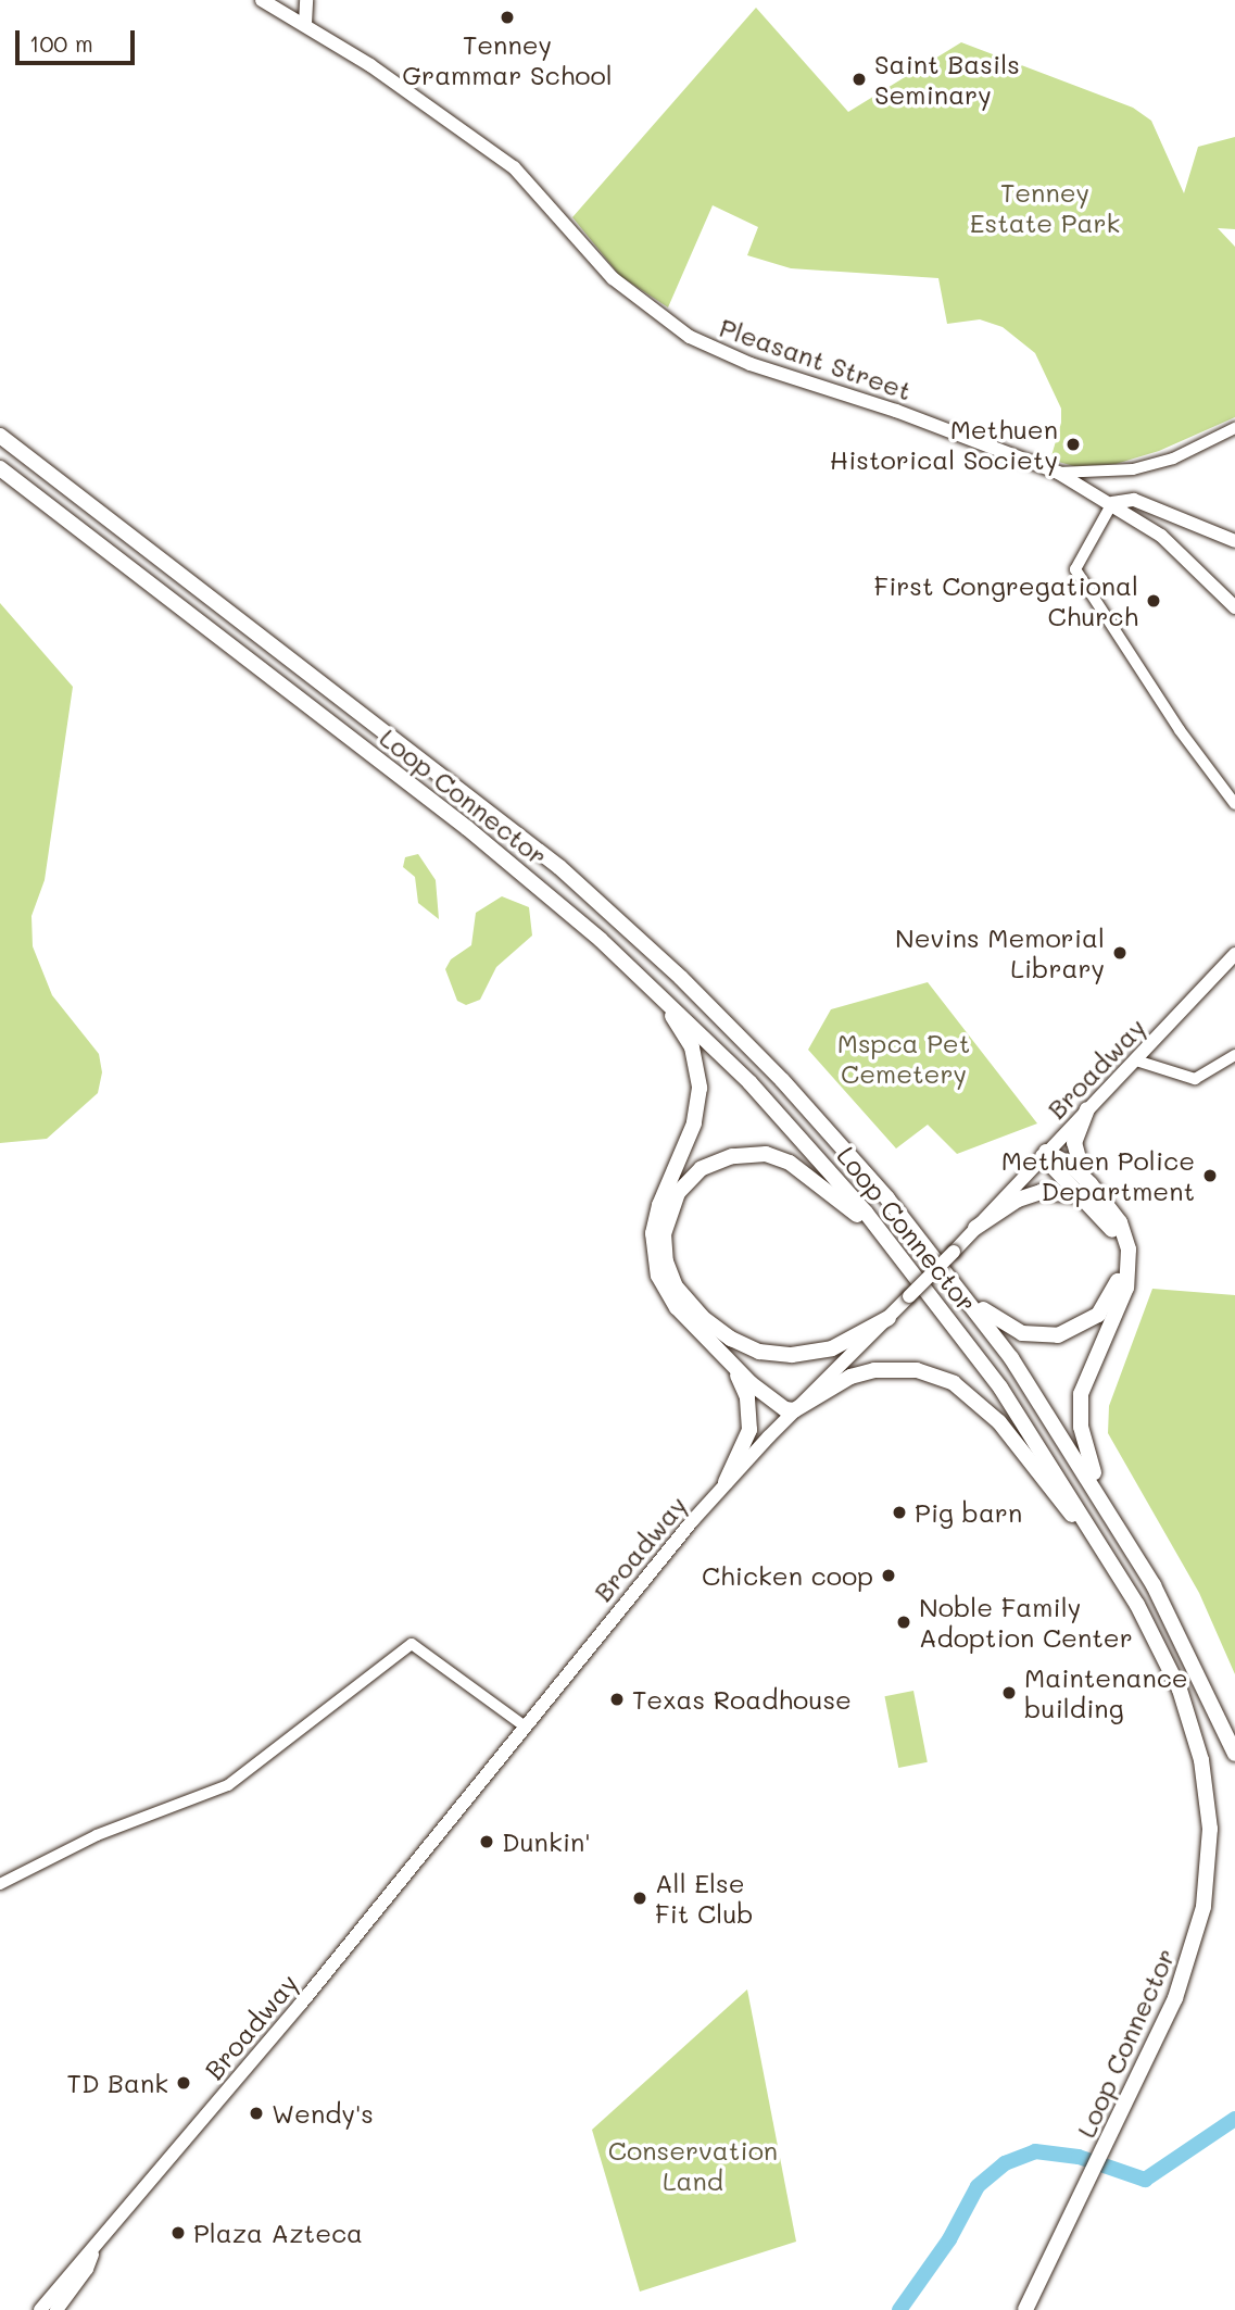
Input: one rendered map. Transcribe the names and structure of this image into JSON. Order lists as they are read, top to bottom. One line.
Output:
{"streets":{"highway":["Loop Connector"],"main road":["Pleasant Street","Broadway"]},"parks":["Tenney Estate Park","Mspca Pet Cemetery","Conservation Land"],"places":["Tenney Grammar School","Saint Basils Seminary","Methuen Historical Society","First Congregational Church","Nevins Memorial Library","Methuen Police Department","Pig barn","Chicken coop","Noble Family Adoption Center","Maintenance building","Texas Roadhouse","Dunkin'","All Else Fit Club","TD Bank","Wendy's","Plaza Azteca"],"scale_bar":"100 m"}
